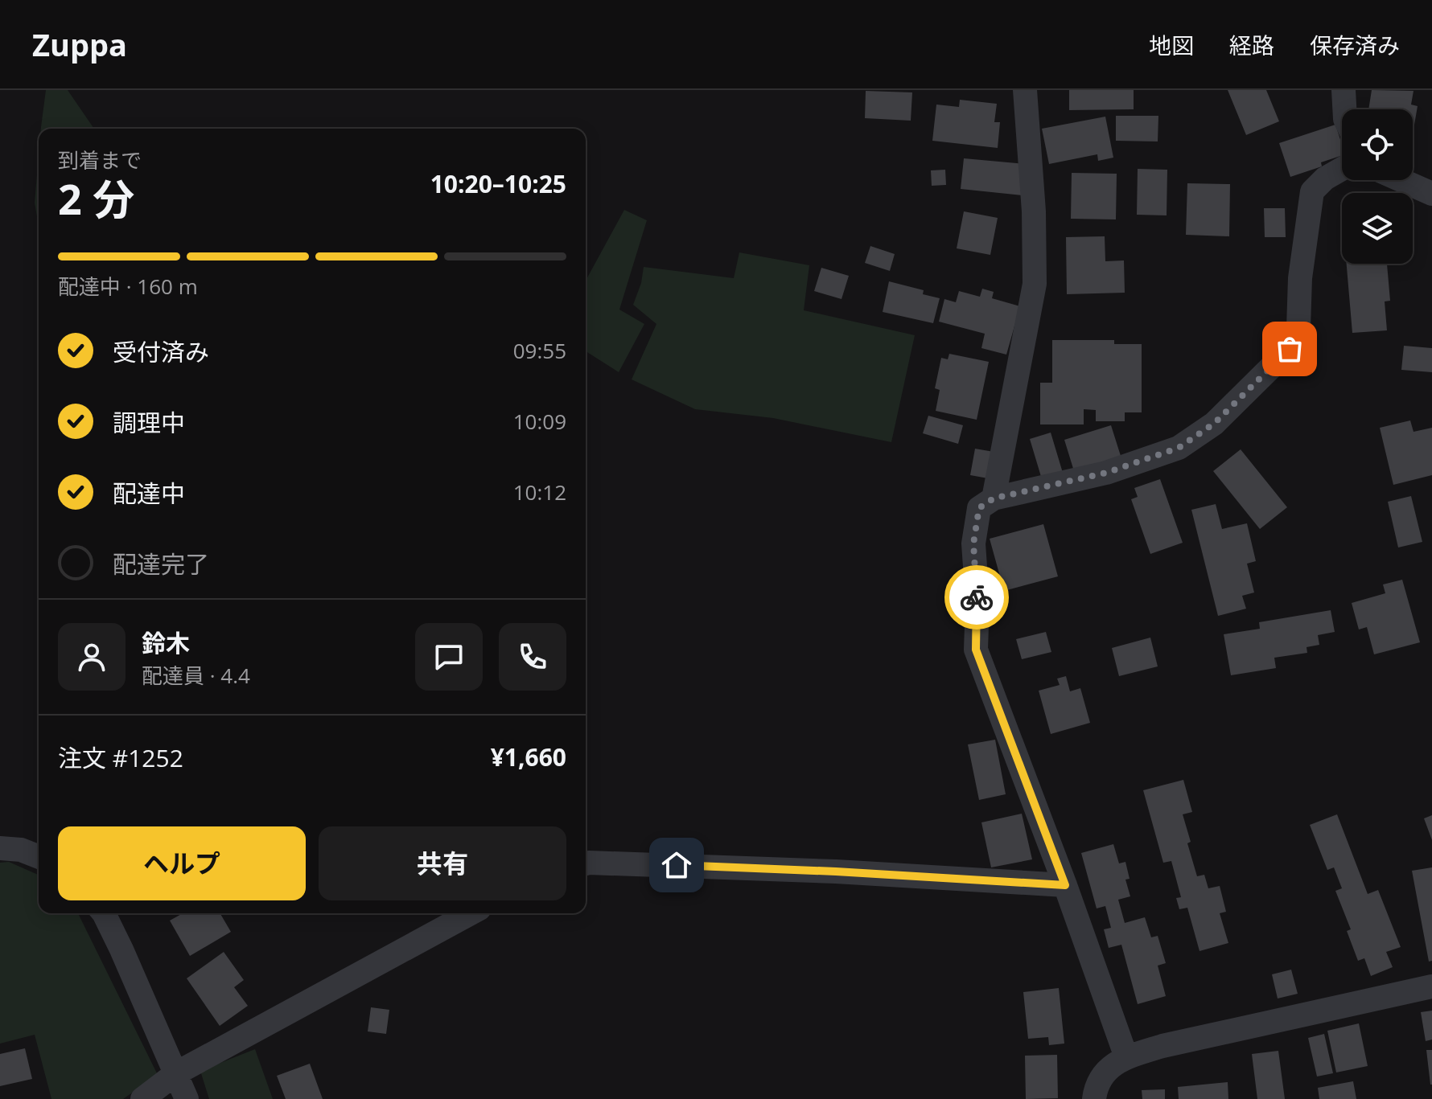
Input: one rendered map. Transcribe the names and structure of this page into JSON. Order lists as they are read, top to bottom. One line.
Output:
{"page":{"header":"Zuppa","nav":["地図","経路","保存済み"],"heading":["2 分","到着まで","10:20–10:25"],"panel":["鈴木","配達員 · 4.4","注文 #1252","¥1,660"],"bar":"配達中 · 160 m","list":[["受付済み","09:55"],["調理中","10:09"],["配達中","10:12"],"配達完了"],"buttons":["ヘルプ","共有"]}}
